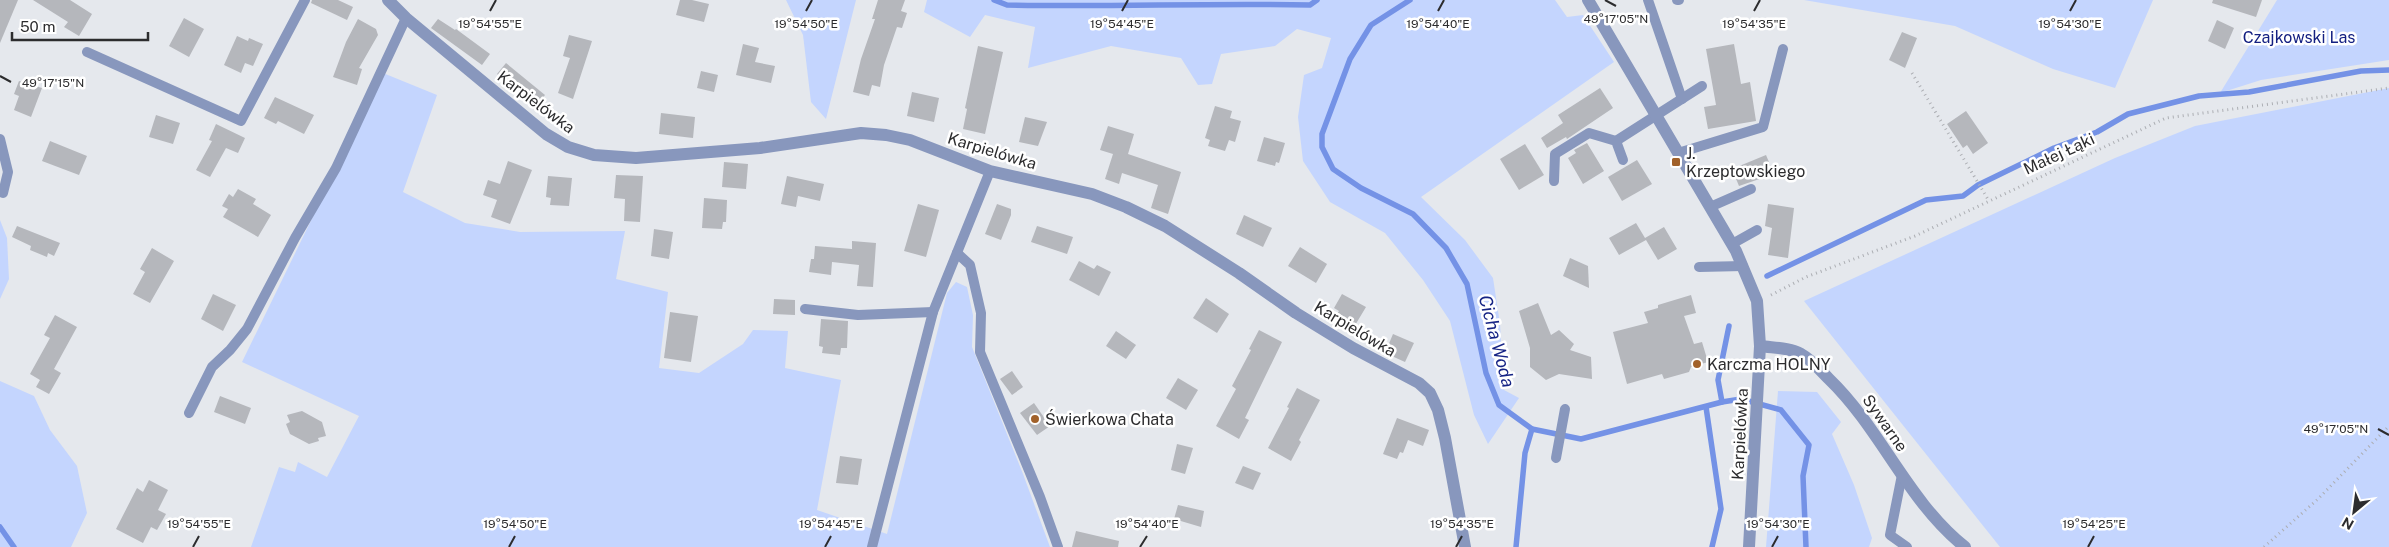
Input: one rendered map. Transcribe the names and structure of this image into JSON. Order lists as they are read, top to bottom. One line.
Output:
{"streets":{"street":["Karpielówka","Sywarne"],"path":["Małej Łąki"]},"crossings":[["Karpielówka","Małej Łąki"],["Karpielówka","Sywarne"]],"water":["Cicha Woda"],"parks":["Czajkowski Las"],"places":{"transit":["J. Krzeptowskiego"],"other":["Karczma HOLNY","Świerkowa Chata"]},"scale_bar":"50 m","north":"bottom left","coordinates":["49°17'05\"N","19°54'55\"E","19°54'50\"E","19°54'45\"E","19°54'40\"E","19°54'35\"E","19°54'30\"E","49°17'15\"N","19°54'25\"E"]}
